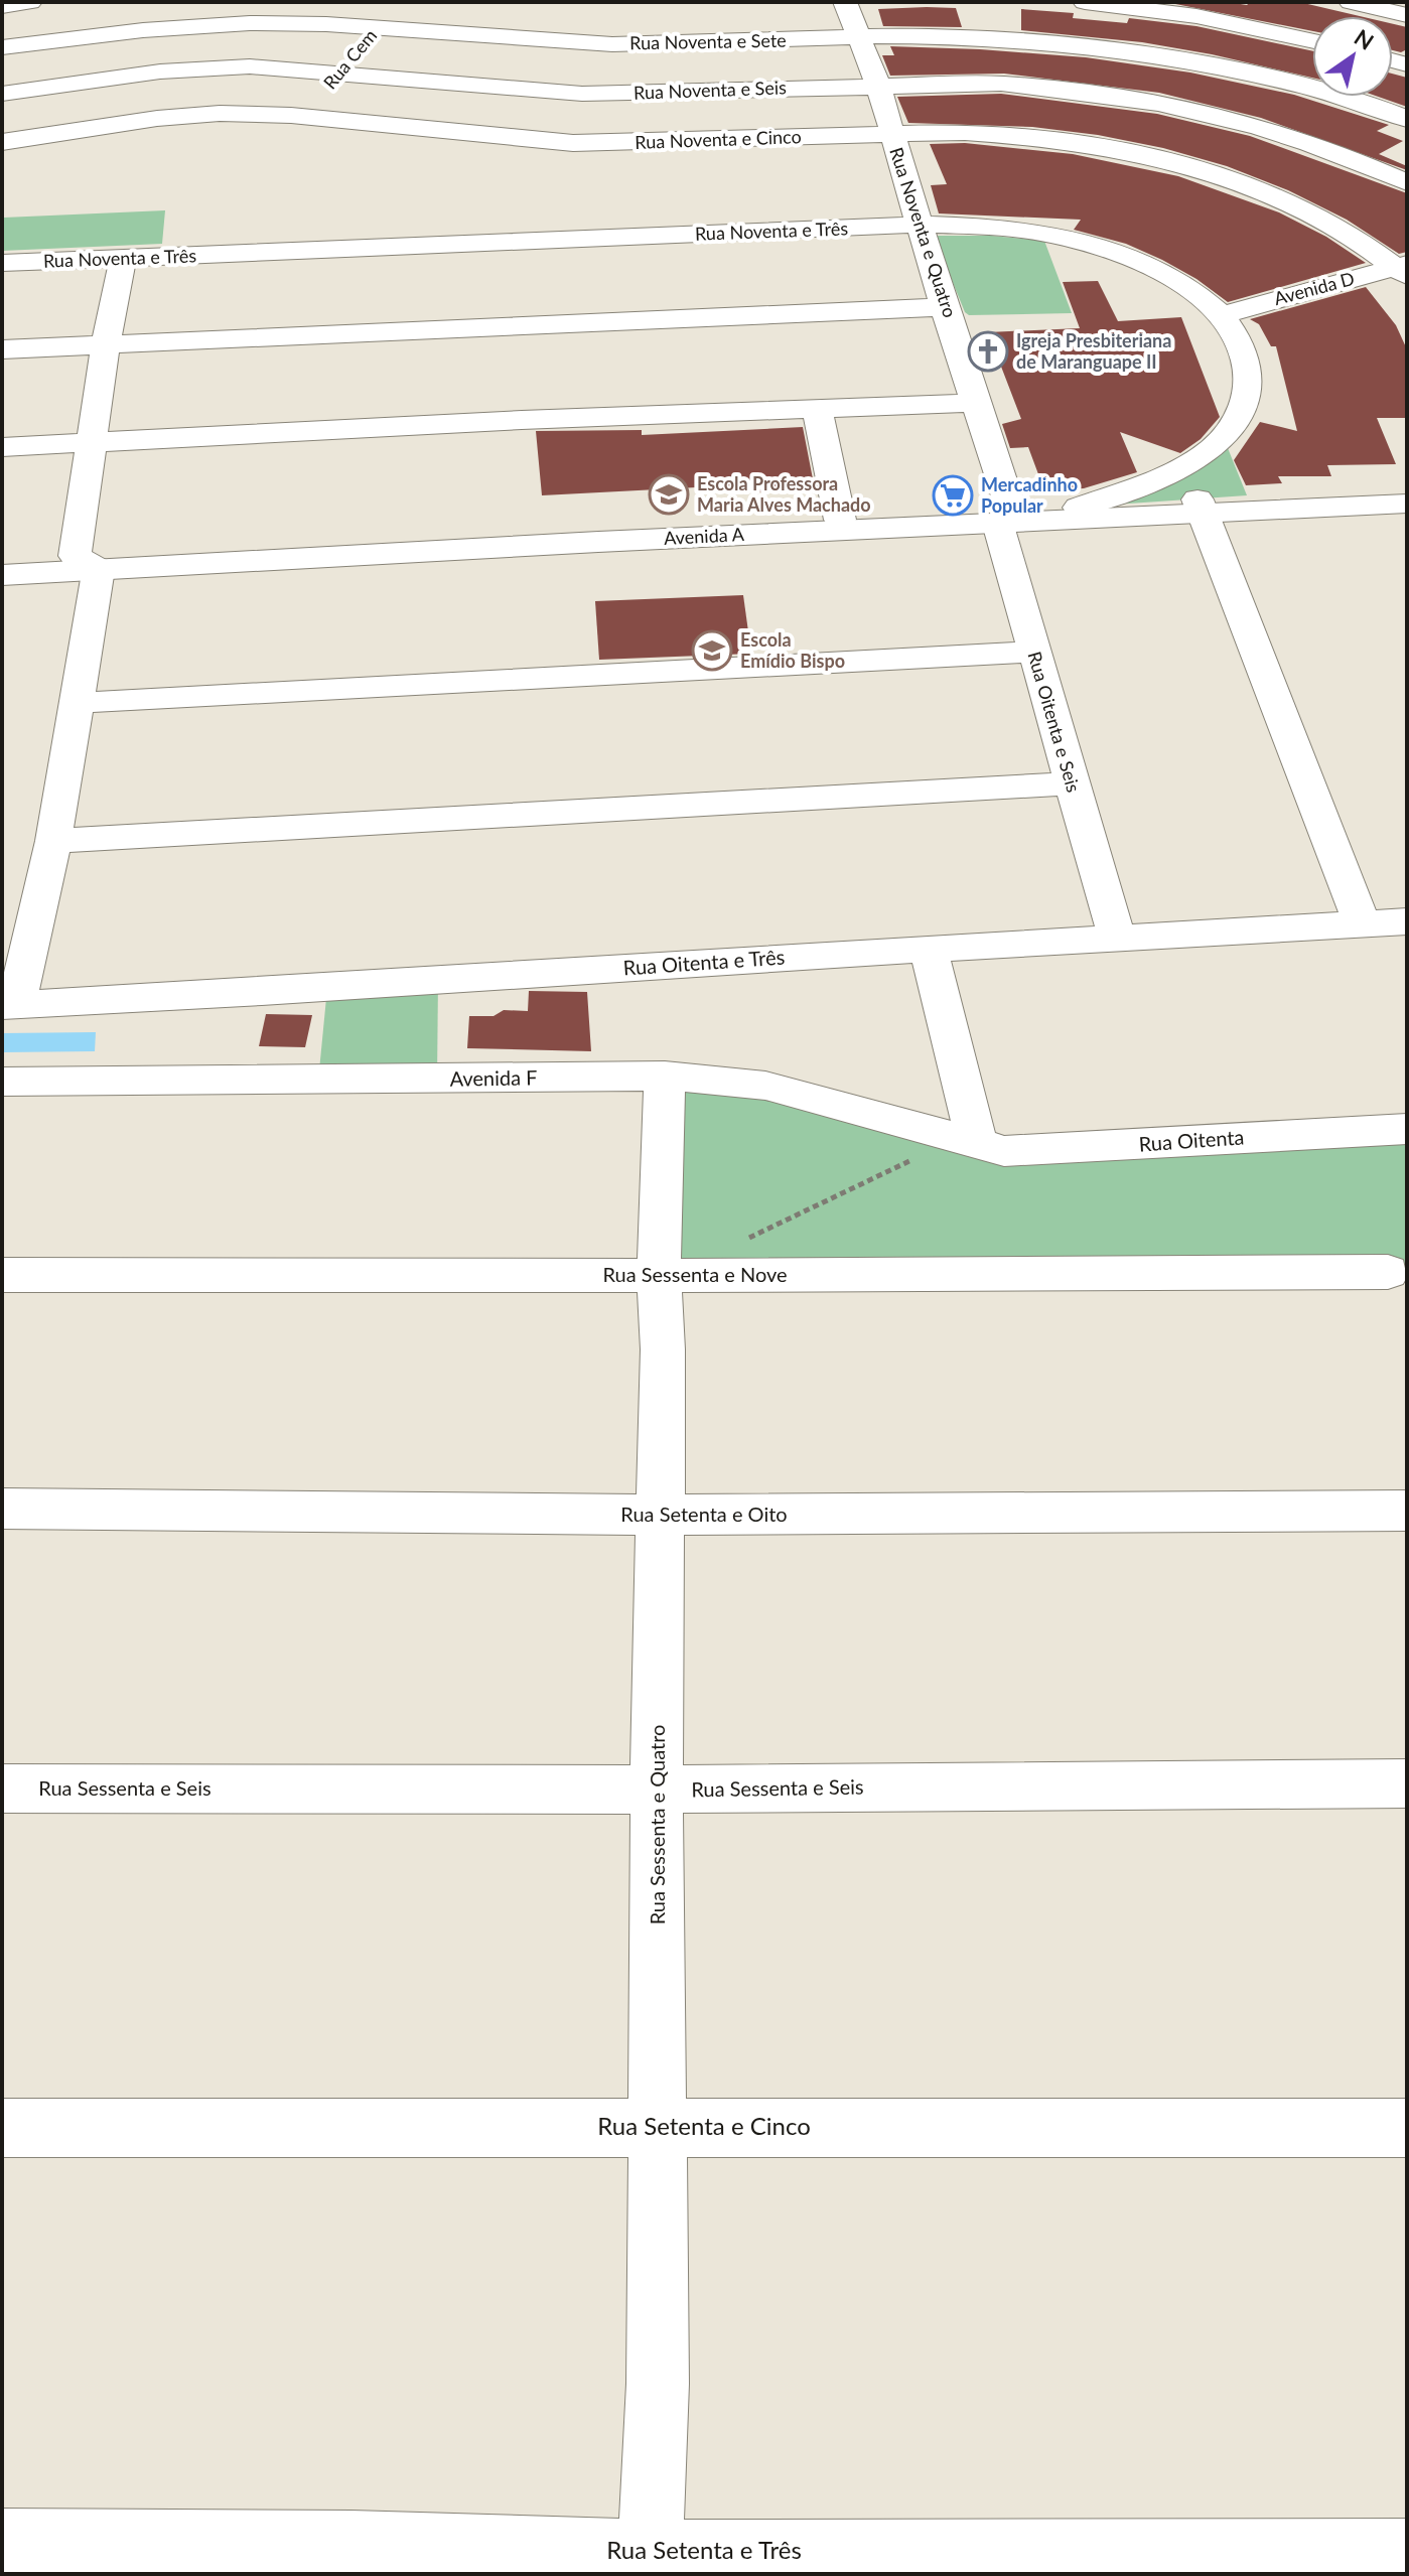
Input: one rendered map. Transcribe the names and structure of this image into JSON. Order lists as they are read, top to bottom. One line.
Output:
{"streets":{"street":["Rua Noventa e Sete","Rua Cem","Rua Noventa e Seis","Rua Noventa e Cinco","Rua Noventa e Três","Rua Noventa e Quatro","Avenida D","Avenida A","Rua Oitenta e Seis","Rua Oitenta e Três","Avenida F","Rua Oitenta","Rua Sessenta e Nove","Rua Setenta e Oito","Rua Sessenta e Seis","Rua Sessenta e Quatro","Rua Setenta e Cinco","Rua Setenta e Três"]},"crossings":[["Rua Noventa e Sete","Rua Cem"],["Rua Noventa e Sete","Rua Noventa e Quatro"],["Rua Cem","Rua Noventa e Seis"],["Rua Cem","Rua Noventa e Cinco"],["Rua Noventa e Seis","Rua Noventa e Quatro"],["Rua Noventa e Cinco","Rua Noventa e Quatro"],["Rua Noventa e Cinco","Avenida D"],["Rua Noventa e Três","Rua Noventa e Quatro"],["Rua Noventa e Três","Avenida D"],["Rua Noventa e Três","Avenida A"],["Rua Noventa e Quatro","Avenida A"],["Rua Noventa e Quatro","Rua Oitenta e Seis"],["Avenida A","Rua Oitenta e Seis"],["Rua Oitenta e Seis","Rua Oitenta e Três"],["Avenida F","Rua Oitenta"],["Avenida F","Rua Sessenta e Quatro"],["Rua Sessenta e Nove","Rua Sessenta e Quatro"],["Rua Setenta e Oito","Rua Sessenta e Quatro"],["Rua Sessenta e Seis","Rua Sessenta e Quatro"],["Rua Sessenta e Quatro","Rua Setenta e Cinco"],["Rua Sessenta e Quatro","Rua Setenta e Três"]],"places":{"church":["Igreja Presbiteriana de Maranguape II"],"school or university":["Escola Professora Maria Alves Machado","Escola Emídio Bispo"],"supermarket":["Mercadinho Popular"]},"north":"top right"}
